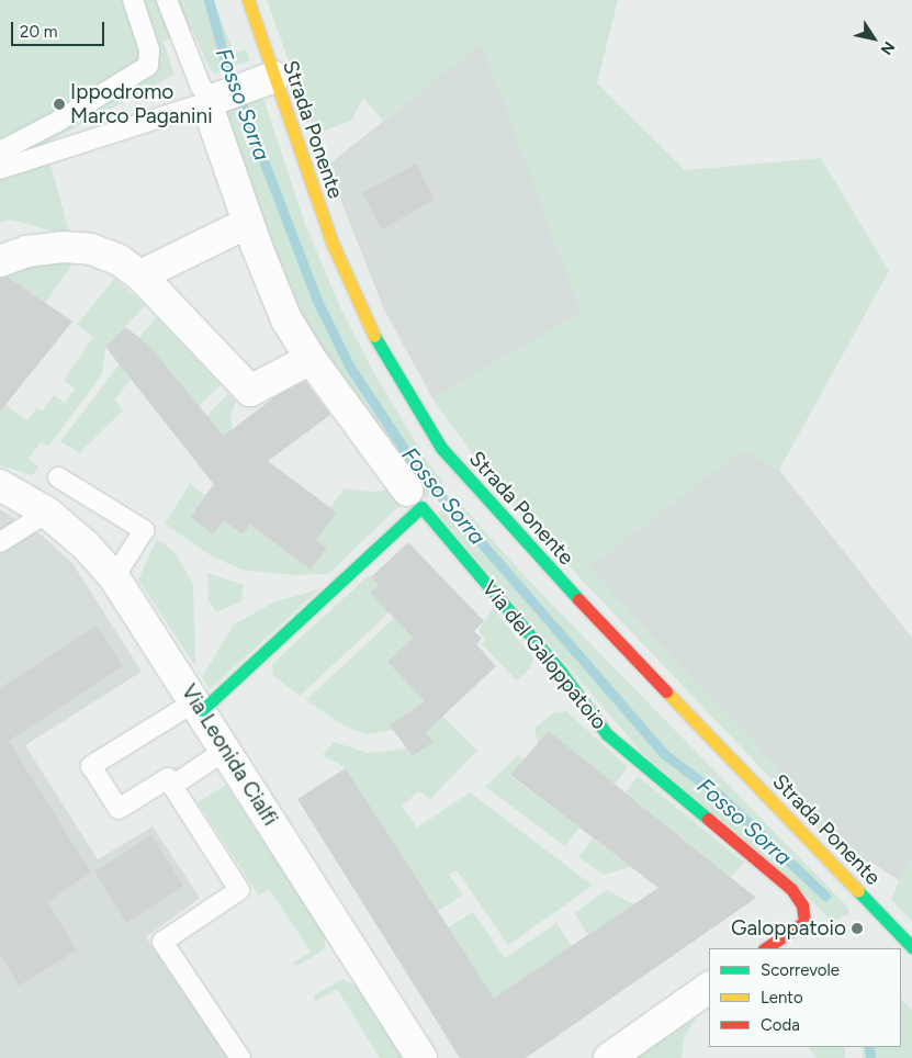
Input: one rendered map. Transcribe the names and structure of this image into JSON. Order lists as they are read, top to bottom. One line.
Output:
{"streets":{"main road":["Strada Ponente","Via del Galoppatoio"],"street":["Via Leonida Cialfi"]},"crossings":[["Via del Galoppatoio","Via Leonida Cialfi"]],"water":["Fosso Sorra"],"places":["Ippodromo Marco Paganini","Galoppatoio"],"legend":["Scorrevole","Lento","Coda"],"scale_bar":"20 m","north":"bottom right"}
